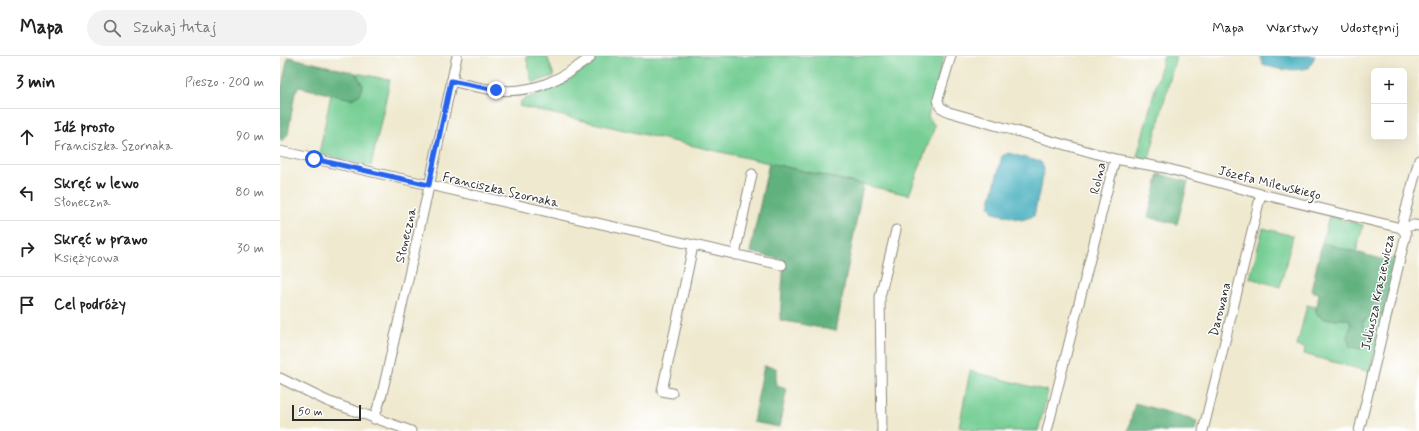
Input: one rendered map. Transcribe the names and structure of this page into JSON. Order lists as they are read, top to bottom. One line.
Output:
{"streets":{"street":["Rolna","Józefa Milewskiego","Franciszka Szornaka","Słoneczna","Juliusza Kraziewicza","Darowana"]},"crossings":[["Rolna","Józefa Milewskiego"],["Józefa Milewskiego","Juliusza Kraziewicza"],["Józefa Milewskiego","Darowana"],["Franciszka Szornaka","Słoneczna"]],"scale_bar":"50 m","page":{"header":"Mapa","search":"Szukaj tutaj","nav":["Mapa","Warstwy","Udostępnij"],"heading":["3 min","Pieszo · 200 m"],"map_buttons":["+","−"],"list":[["Idź prosto","Franciszka Szornaka","90 m"],["Skręć w lewo","Słoneczna","80 m"],["Skręć w prawo","Księżycowa","30 m"],"Cel podróży"],"scale":"50 m"}}
